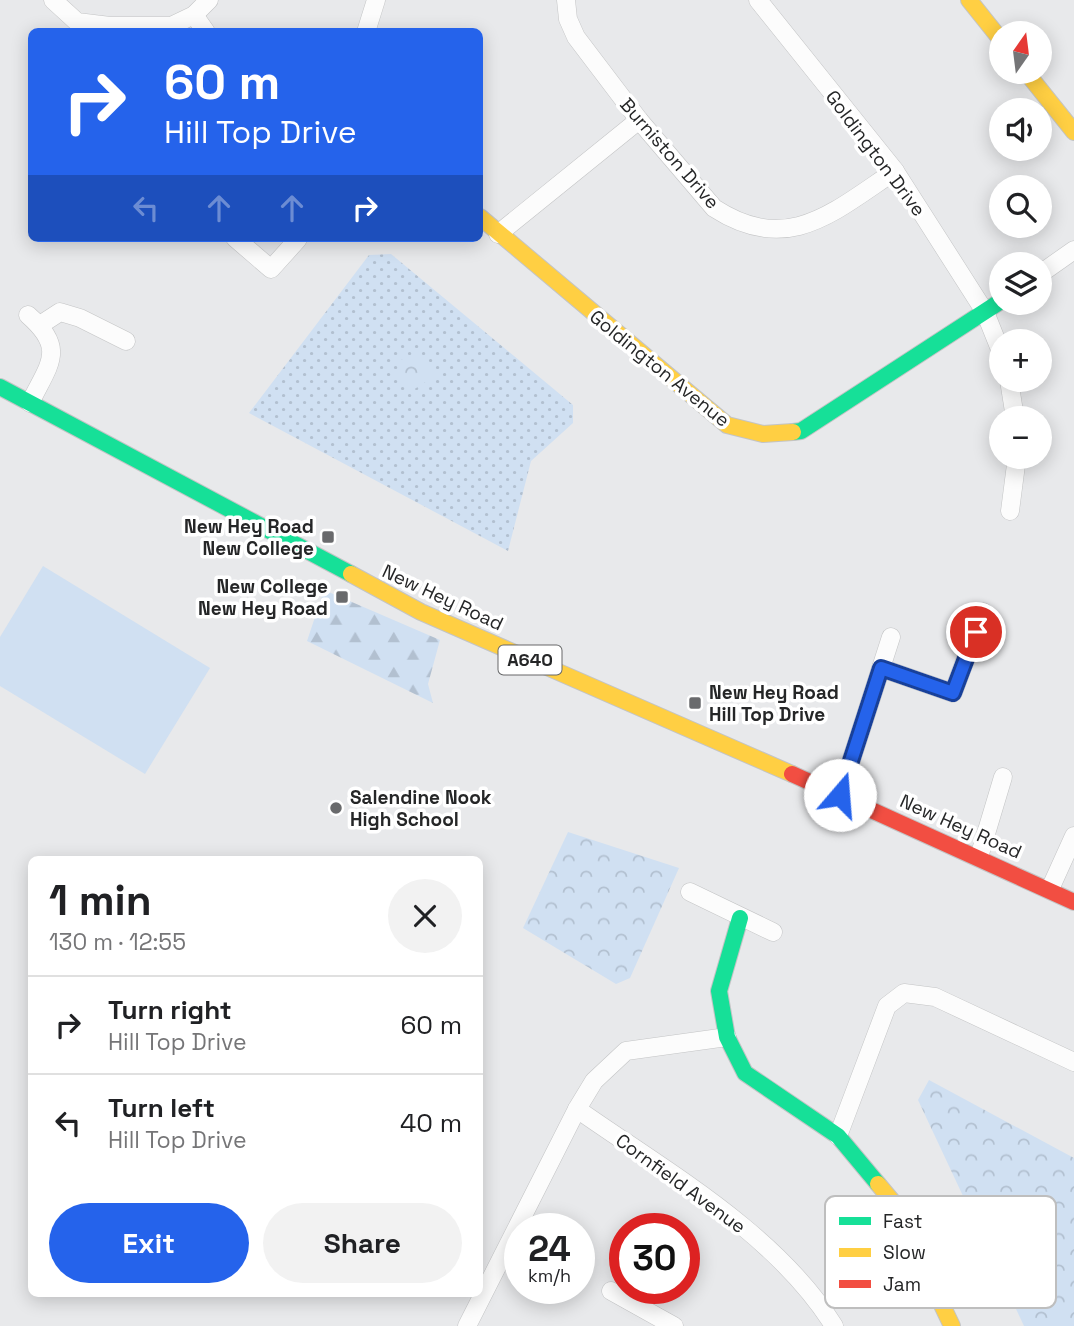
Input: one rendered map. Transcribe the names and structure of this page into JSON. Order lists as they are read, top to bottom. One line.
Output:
{"streets":{"main road":["Goldington Avenue","New Hey Road","A640"],"street":["Burniston Drive","Goldington Drive","Cornfield Avenue"]},"crossings":[["Burniston Drive","Goldington Drive"],["Goldington Drive","Goldington Avenue"]],"places":{"transit":["New Hey Road New College","New College New Hey Road","New Hey Road Hill Top Drive"],"other":["Salendine Nook High School"]},"legend":["Fast","Slow","Jam"],"north":"top","page":{"map_buttons":["+","−"],"turn":["60 m","Hill Top Drive"],"heading":["1 min","130 m · 12:55"],"list":[{"name":"Turn right","note":"Hill Top Drive","value":"60 m"},{"name":"Turn left","note":"Hill Top Drive","value":"40 m"}],"buttons":["Exit","Share"],"speed":"24 km/h","limit":"30"}}
